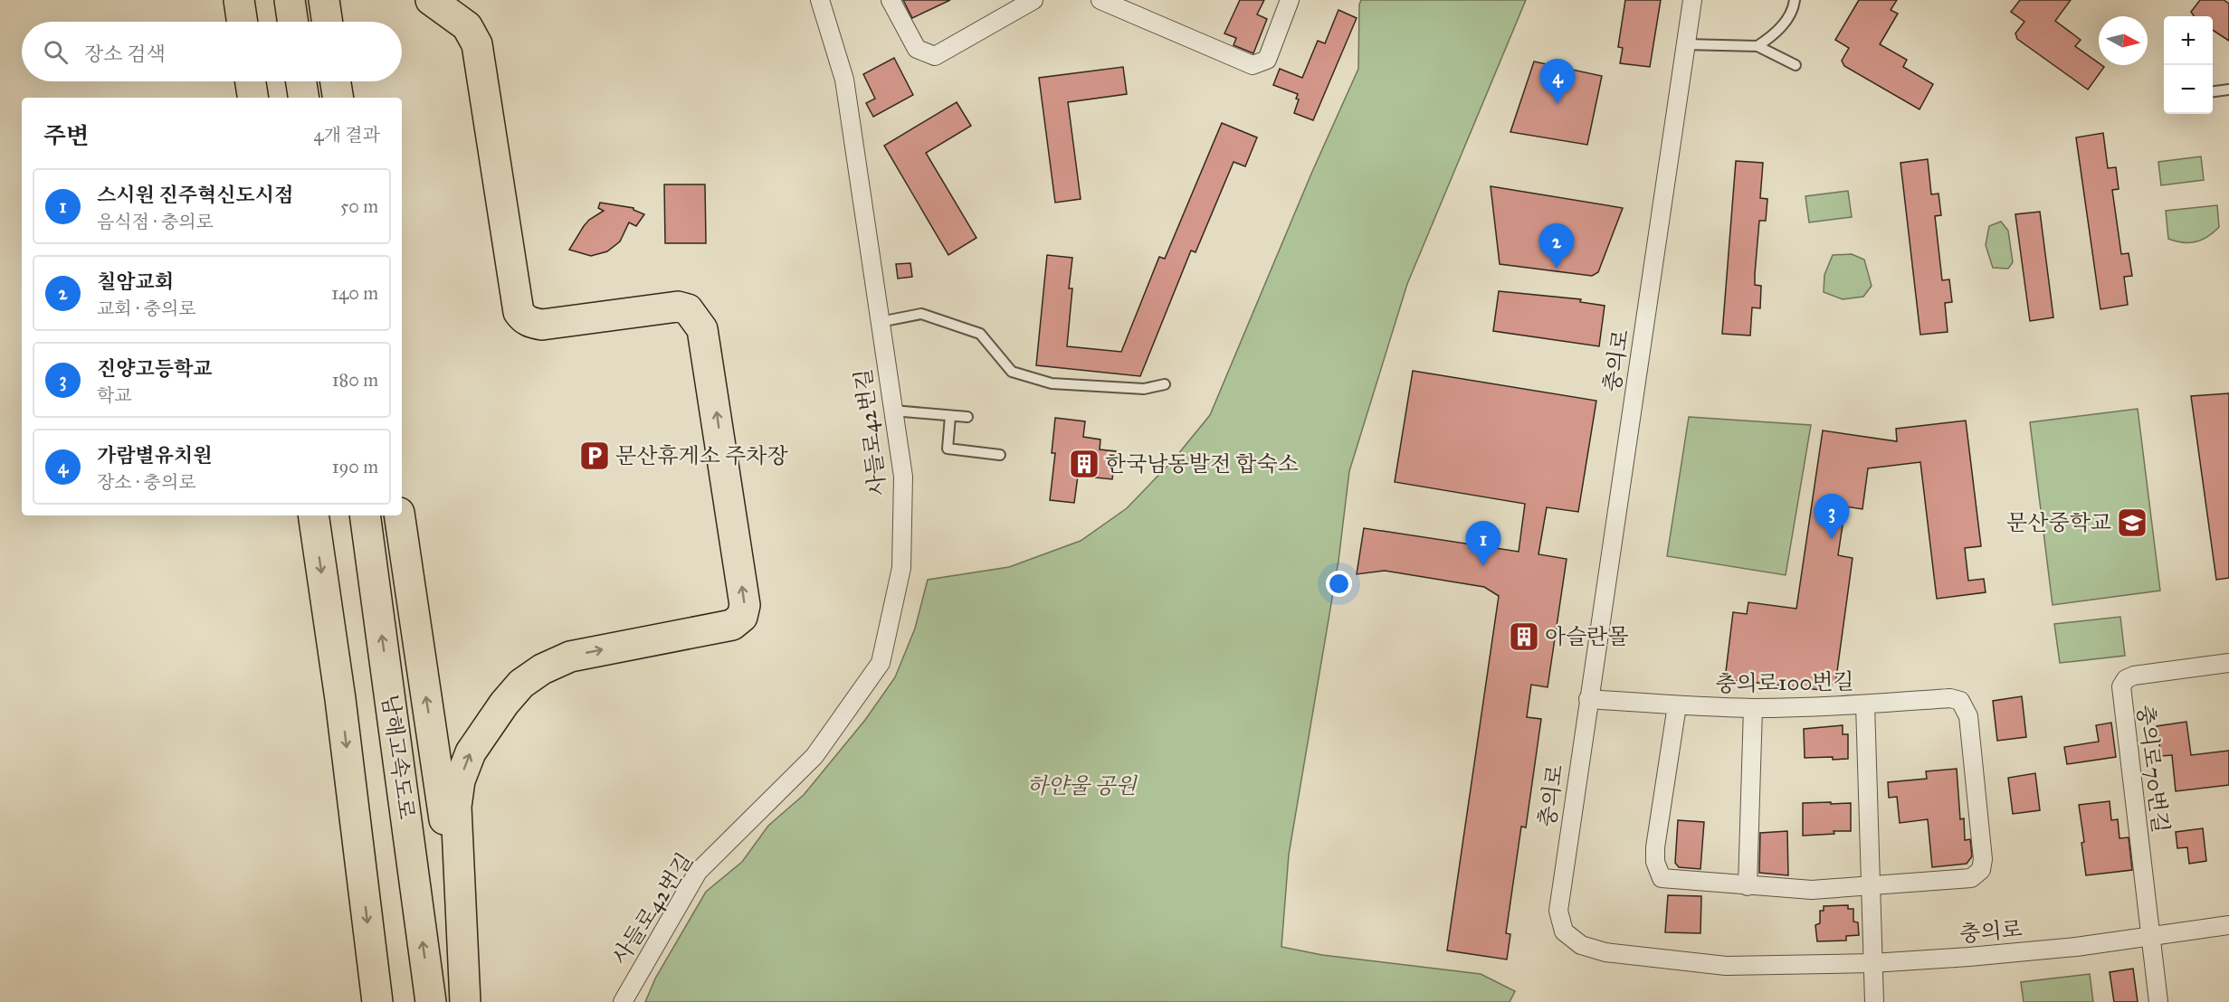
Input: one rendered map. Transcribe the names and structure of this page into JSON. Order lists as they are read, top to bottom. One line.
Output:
{"streets":{"highway":["남해고속도로"],"street":["충의로","사들로42번길","충의로100번길","충의로70번길"]},"crossings":[["충의로","충의로100번길"],["충의로","충의로70번길"]],"parks":["하얀울 공원"],"places":{"parking":["문산휴게소 주차장"],"building":["한국남동발전 합숙소","아슬란몰"],"school or university":["문산중학교"]},"north":"right","page":{"map_buttons":["+","−"],"search":"장소 검색","pins":["4","2","3","1"],"heading":["주변","4개 결과"],"list":[{"mark":"1","name":"스시원 진주혁신도시점","note":"음식점 · 충의로","value":"50 m"},{"mark":"2","name":"칠암교회","note":"교회 · 충의로","value":"140 m"},{"mark":"3","name":"진양고등학교","note":"학교","value":"180 m"},{"mark":"4","name":"가람별유치원","note":"장소 · 충의로","value":"190 m"}]}}
